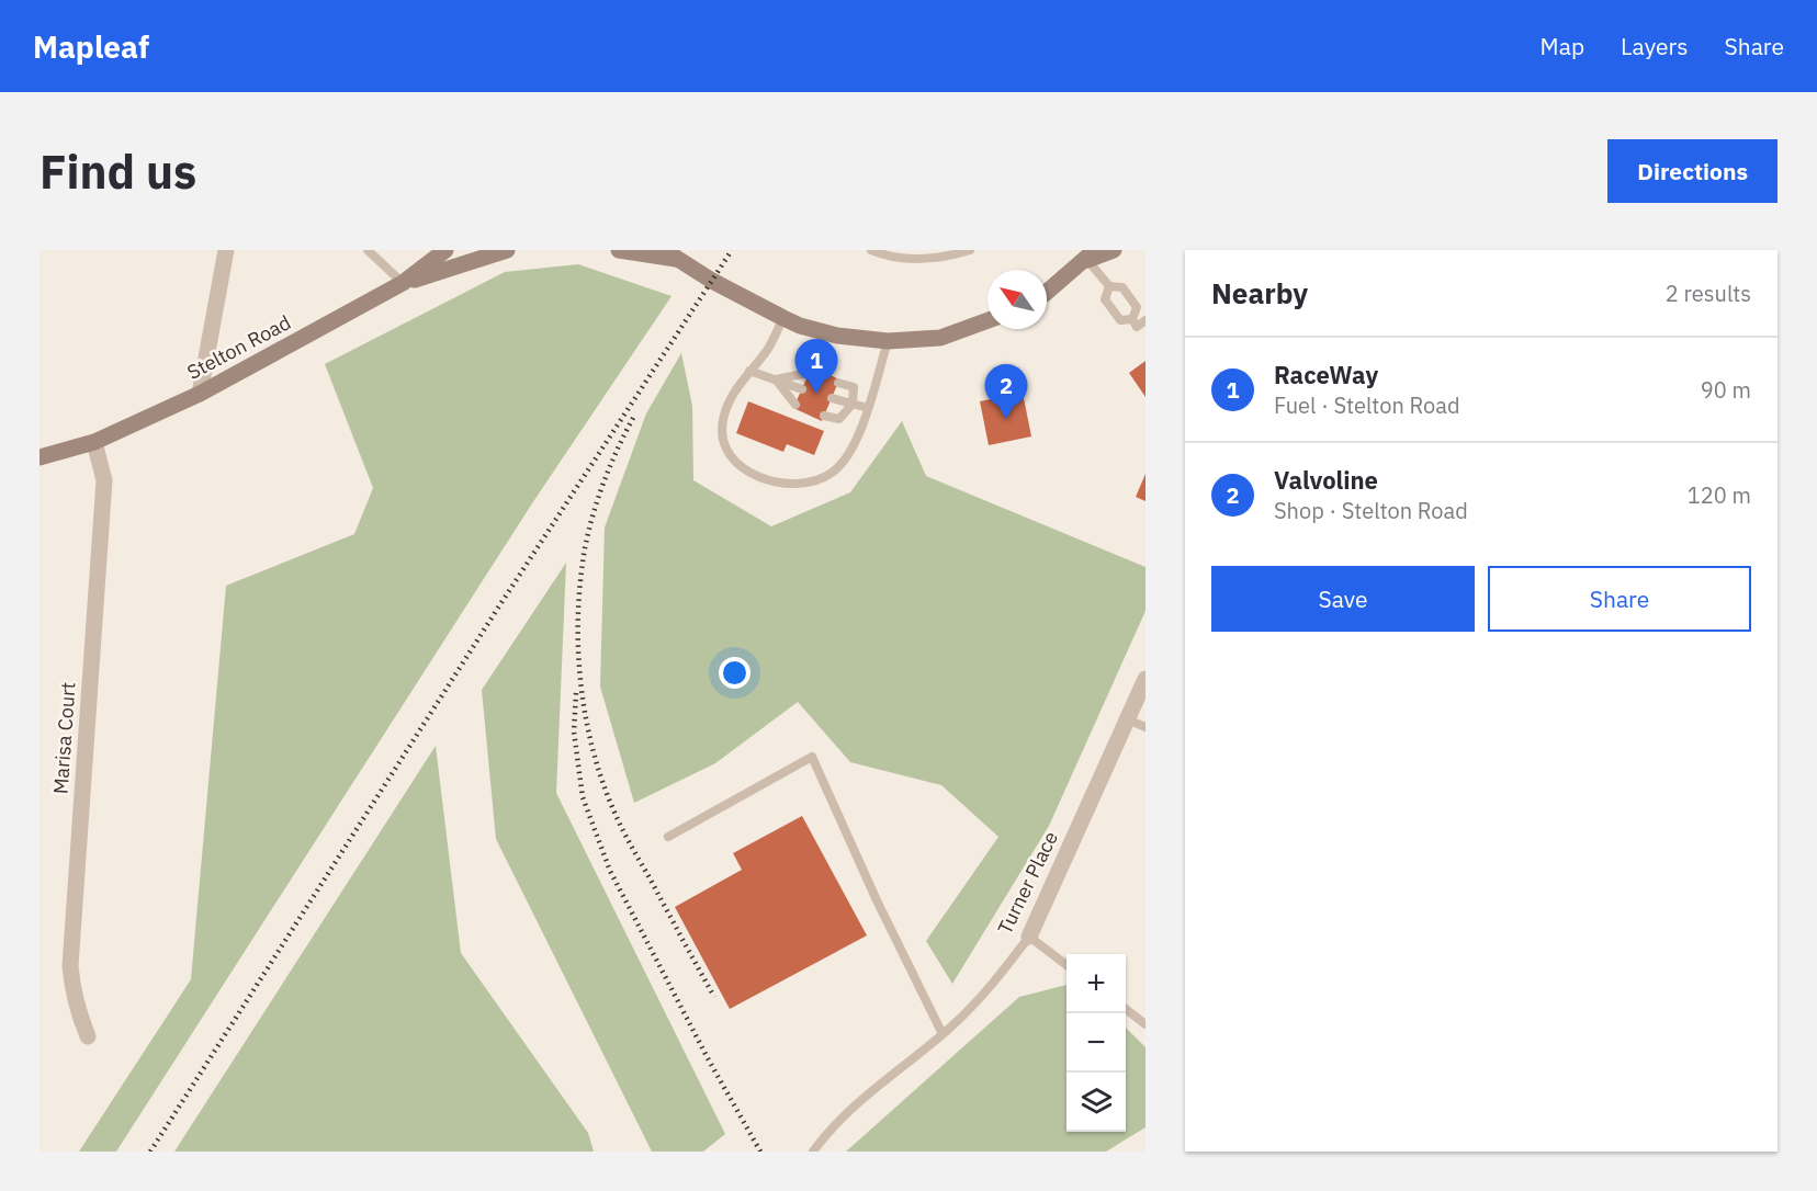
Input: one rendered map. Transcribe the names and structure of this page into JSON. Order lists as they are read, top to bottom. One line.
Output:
{"streets":{"main road":["Stelton Road"],"street":["Marisa Court","Turner Place"]},"crossings":[["Stelton Road","Marisa Court"]],"north":"top left","page":{"header":"Mapleaf","nav":["Map","Layers","Share"],"buttons":["Directions",["Save","Share"]],"title":"Find us","heading":["Nearby","2 results"],"list":[{"mark":"1","name":"RaceWay","note":"Fuel · Stelton Road","value":"90 m"},{"mark":"2","name":"Valvoline","note":"Shop · Stelton Road","value":"120 m"}],"pins":["1","2"],"map_buttons":["+","−"]}}
